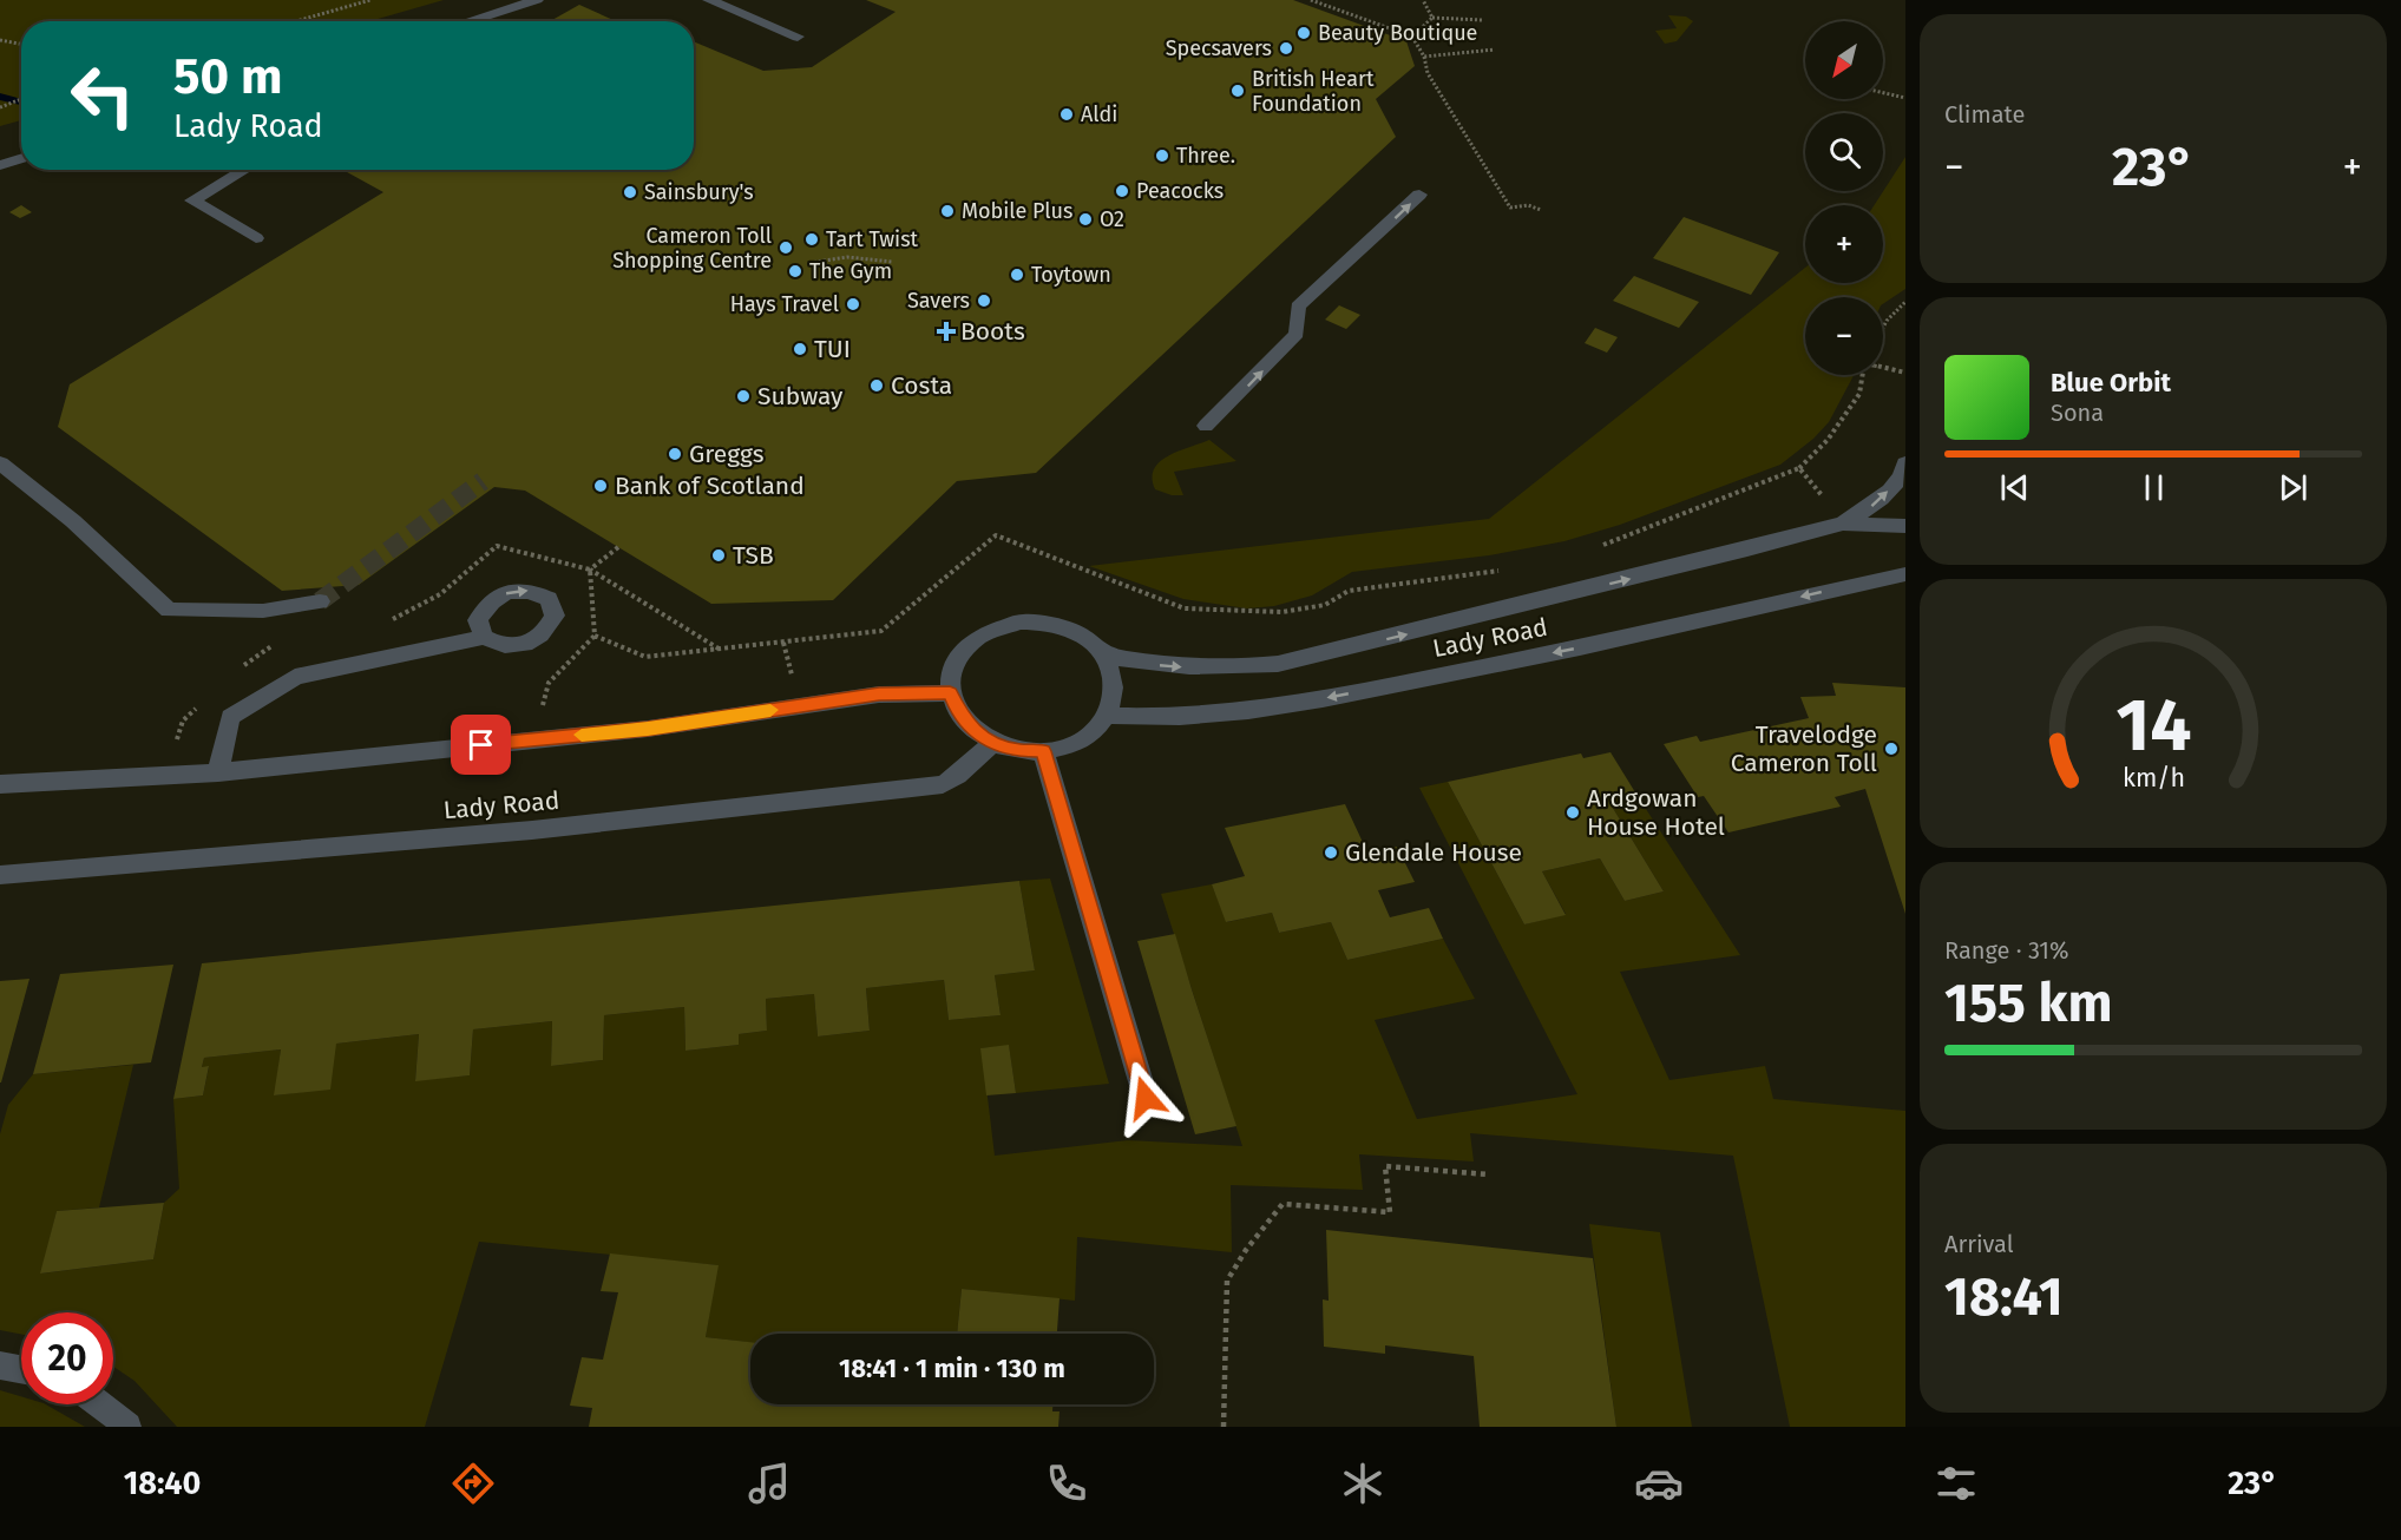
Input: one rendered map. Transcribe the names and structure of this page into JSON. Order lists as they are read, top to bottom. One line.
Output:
{"streets":{"street":["Lady Road"]},"places":{"other":["Beauty Boutique","Specsavers","British Heart Foundation","Aldi","Three.","Peacocks","Sainsbury's","Mobile Plus","O2","Tart Twist","Cameron Toll Shopping Centre","The Gym","Toytown","Savers","Hays Travel","TUI","Costa","Subway","Greggs","Bank of Scotland","TSB","Travelodge Cameron Toll","Ardgowan House Hotel","Glendale House"],"health":["Boots"]},"north":"bottom left","page":{"tile":["Climate",["Range · 31%","155 km"],["Arrival","18:41"]],"map_buttons":["+","−"],"turn":["50 m","Lady Road"],"heat":["−","23°","+"],"song":["Blue Orbit","Sona"],"limit":"20","trip":"18:41 · 1 min · 130 m","tabs":["18:40","23°"],"gauge":["14","km/h"]}}
